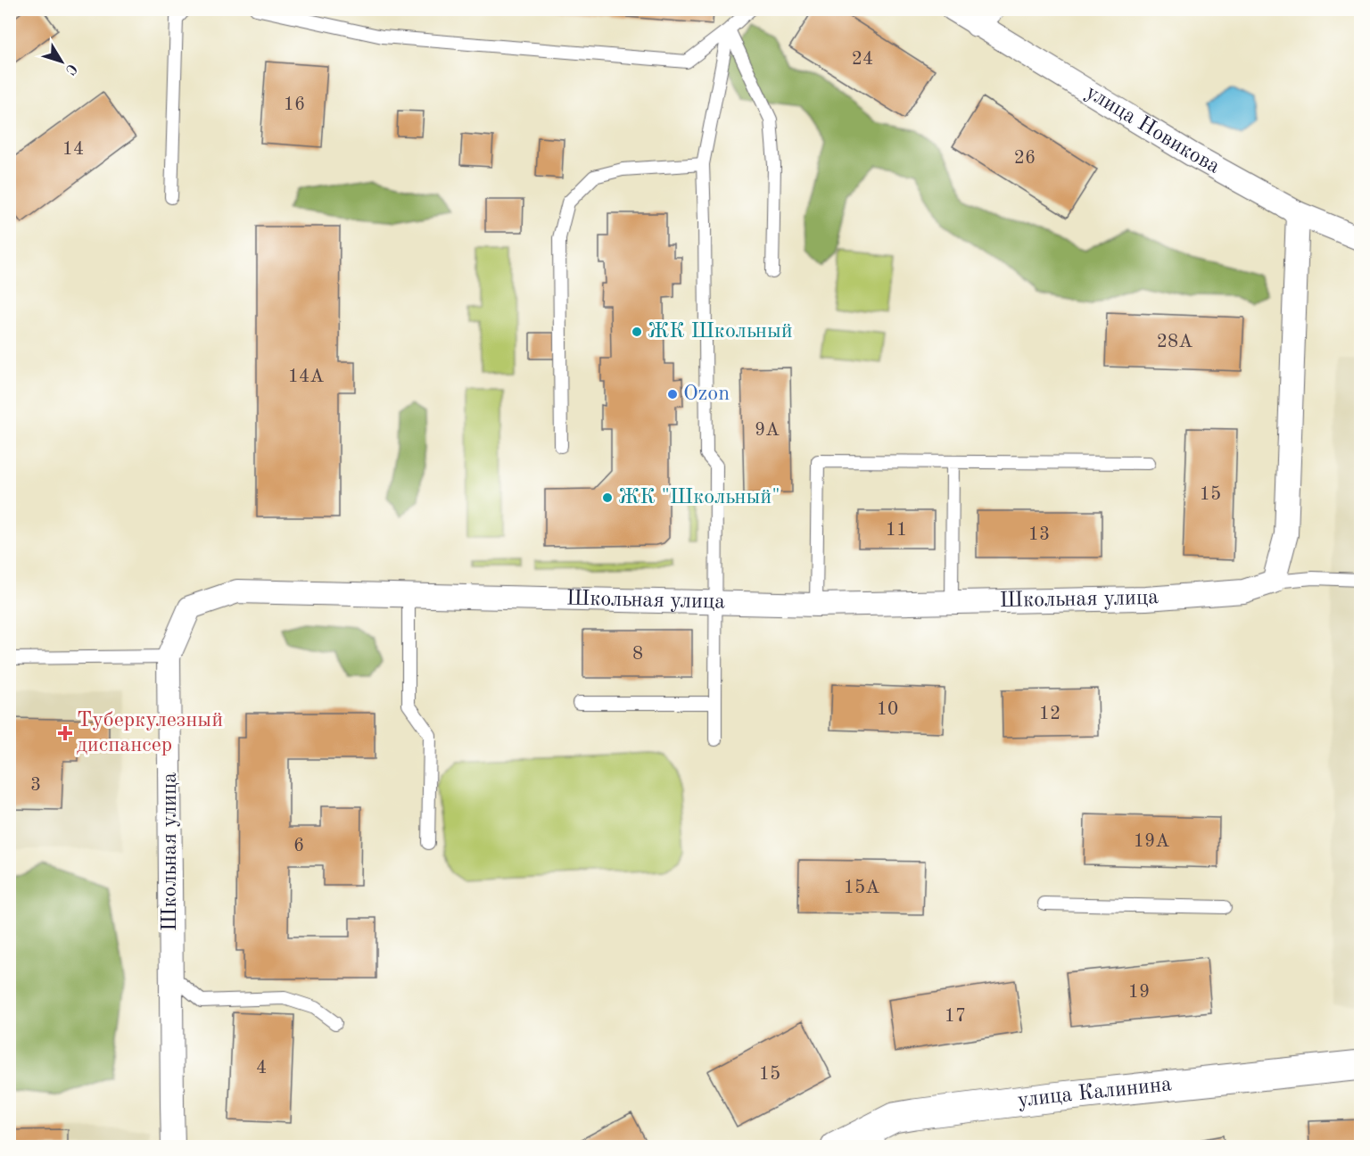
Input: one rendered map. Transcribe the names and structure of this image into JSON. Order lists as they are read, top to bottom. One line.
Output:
{"streets":{"street":["улица Новикова","Школьная улица","улица Калинина"]},"places":{"other":["ЖК Школьный","Ozon","ЖК \"Школьный\""],"health":["Туберкулезный диспансер"]},"house_numbers":["24","16","14","26","28А","14А","9А","15","11","13","8","10","12","3","19А","6","15А","19","17","4","15"],"north":"bottom right"}
